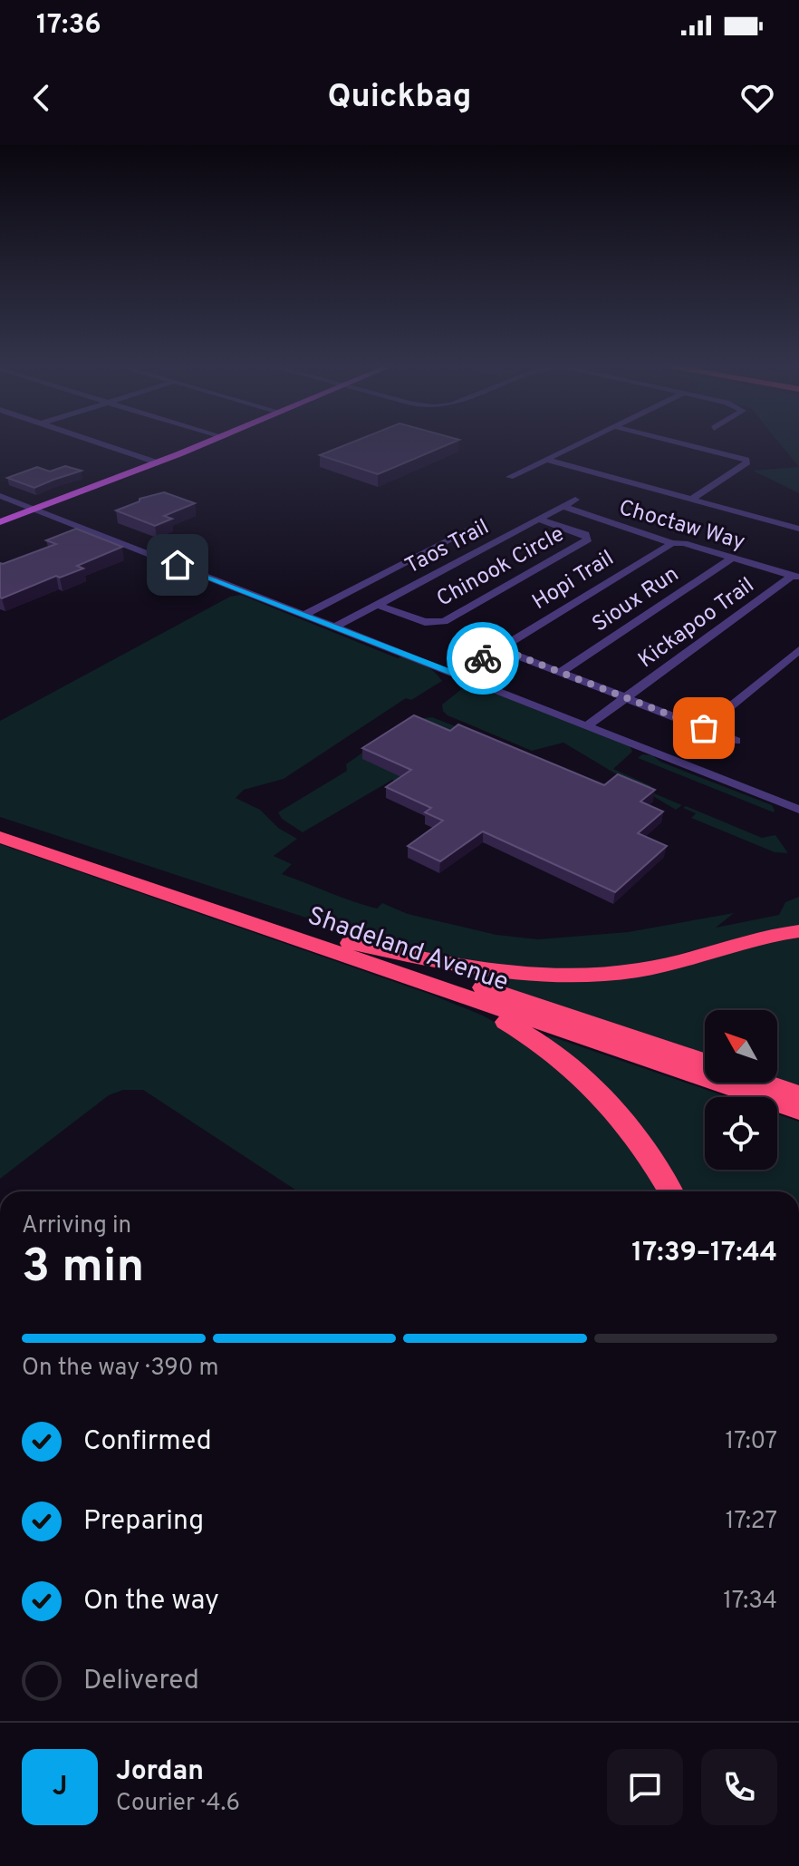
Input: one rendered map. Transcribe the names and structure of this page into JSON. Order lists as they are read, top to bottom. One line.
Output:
{"streets":{"highway":["Shadeland Avenue"],"street":["Choctaw Way","Taos Trail","Chinook Circle","Hopi Trail","Sioux Run","Kickapoo Trail"]},"crossings":[["Choctaw Way","Taos Trail"],["Choctaw Way","Hopi Trail"],["Choctaw Way","Sioux Run"],["Choctaw Way","Kickapoo Trail"],["Taos Trail","Chinook Circle"]],"north":"top left","page":{"status":"17:36","header":"Quickbag","heading":["3 min","Arriving in","17:39–17:44"],"panel":["Jordan","Courier · 4.6"],"bar":"On the way · 390 m","list":[["Confirmed","17:07"],["Preparing","17:27"],["On the way","17:34"],"Delivered"],"round":"J"}}
